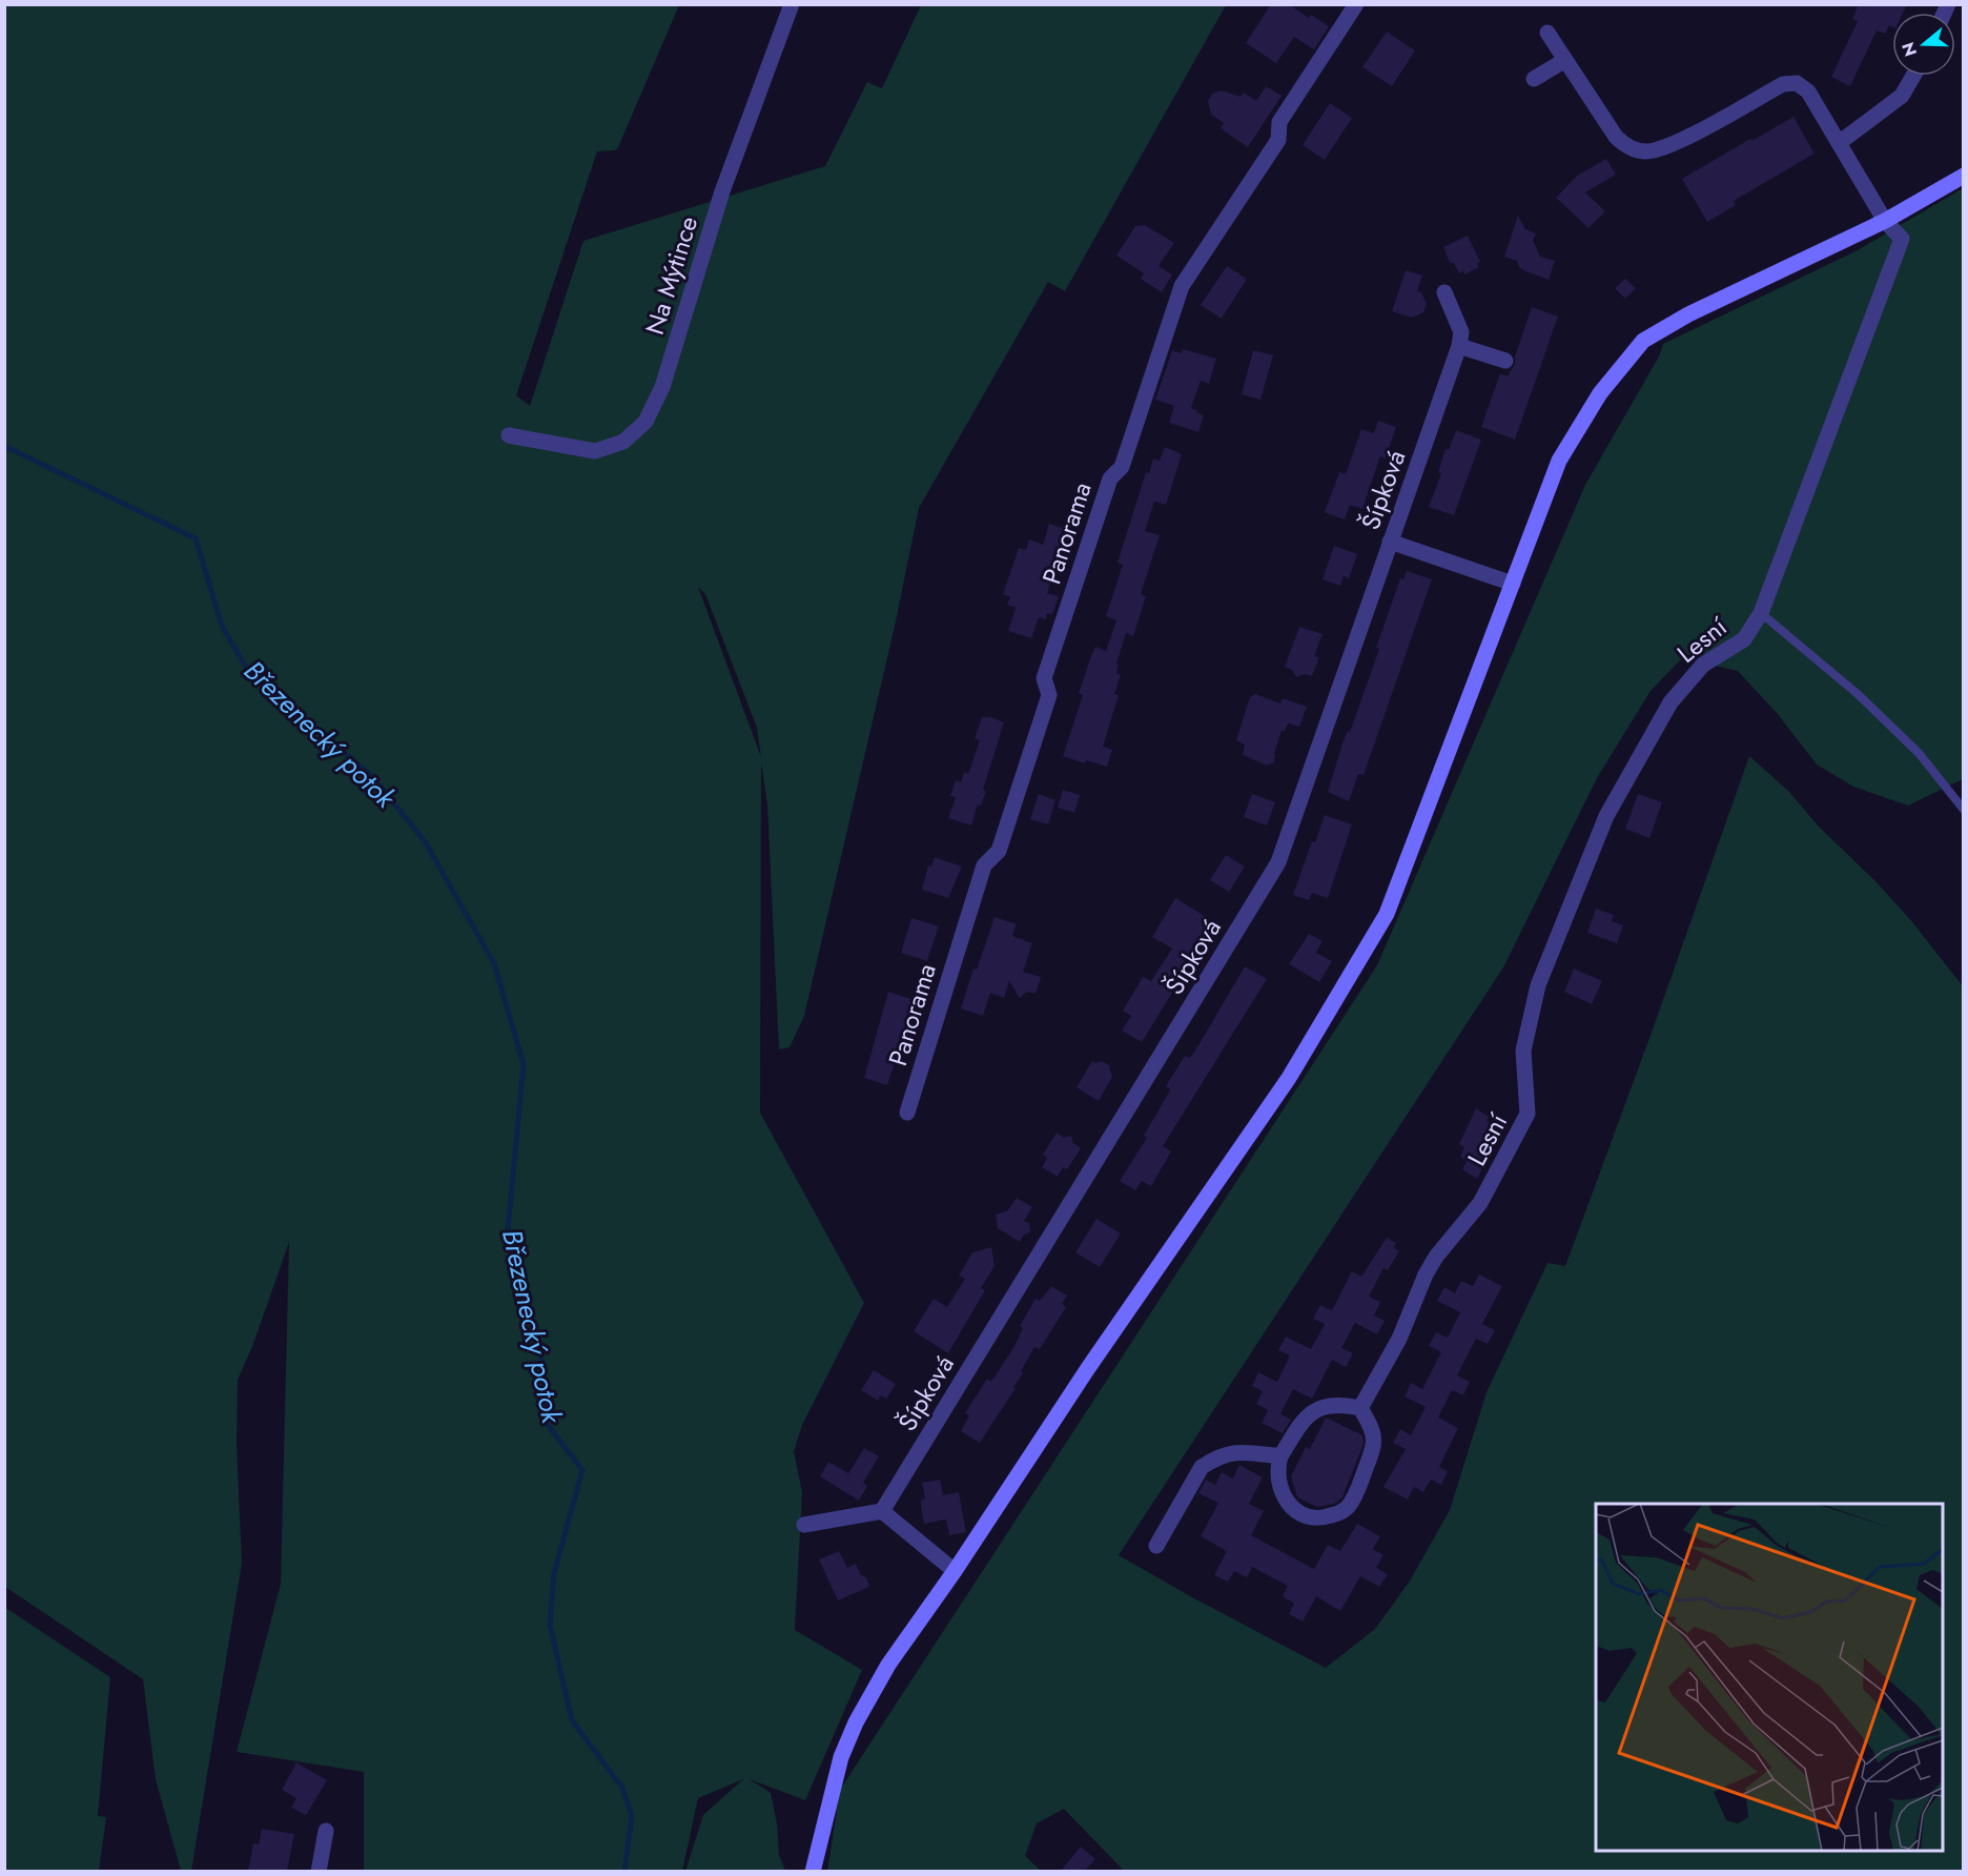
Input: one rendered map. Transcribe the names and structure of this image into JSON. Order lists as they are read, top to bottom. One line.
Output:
{"streets":{"street":["Na Mýtince","Šípková","Panorama","Lesní"]},"water":["Březenecký potok"],"north":"left"}
